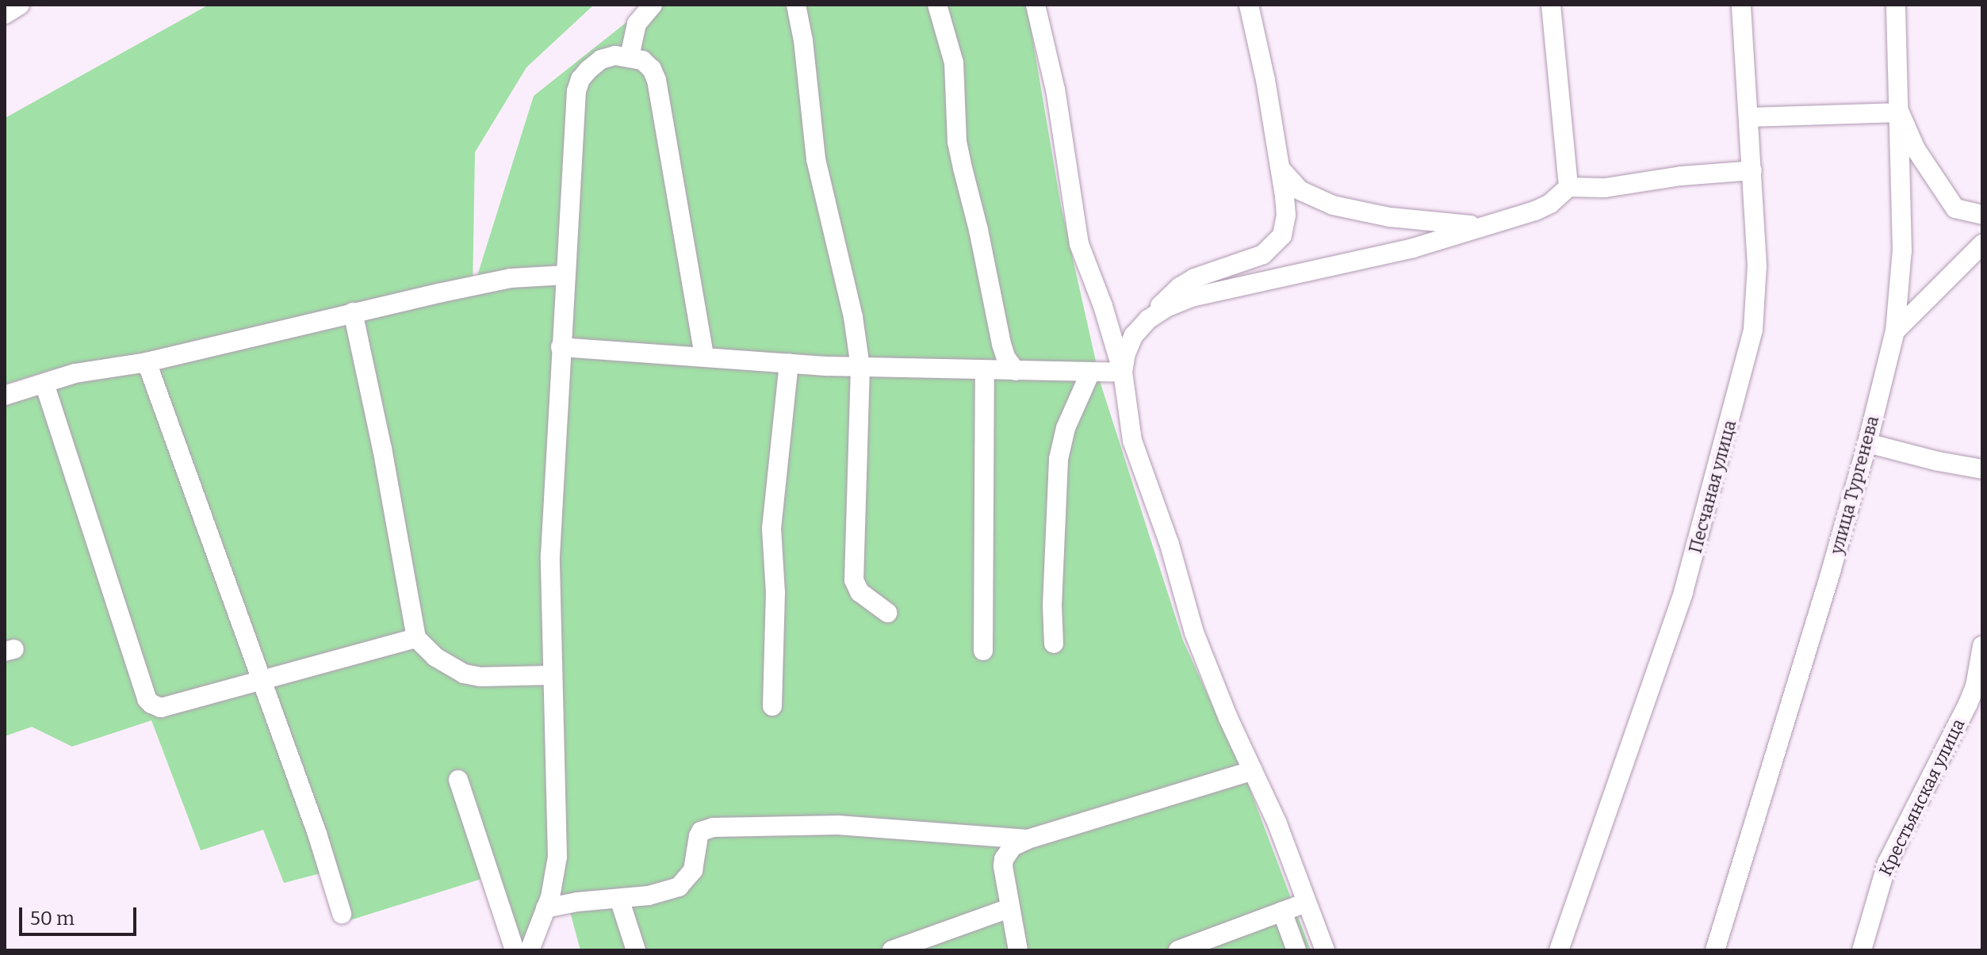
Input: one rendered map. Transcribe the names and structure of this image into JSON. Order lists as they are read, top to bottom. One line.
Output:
{"streets":{"street":["улица Тургенева","Песчаная улица","Крестьянская улица"]},"scale_bar":"50 m"}
